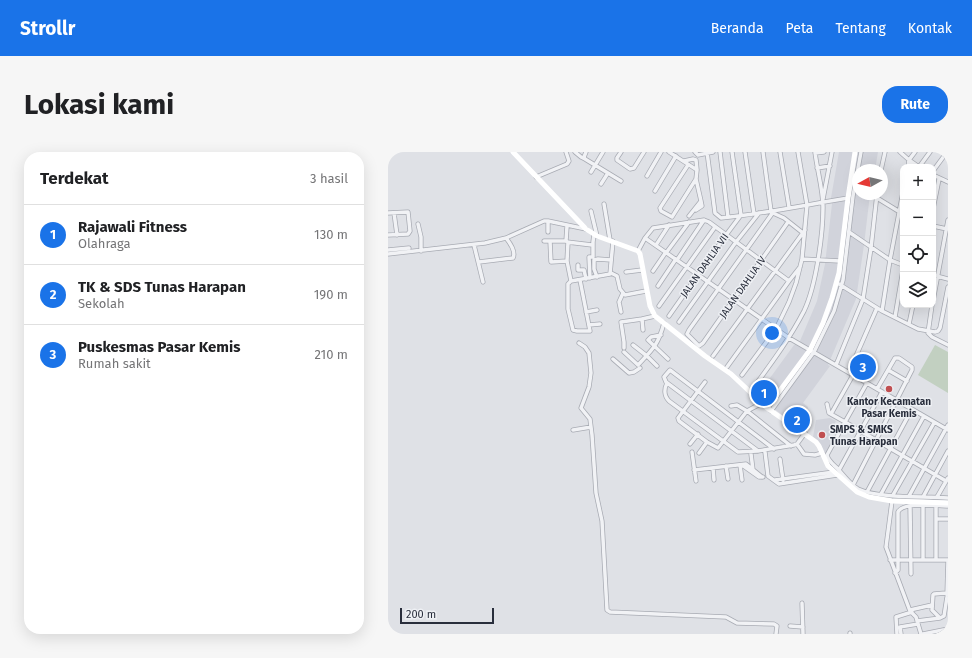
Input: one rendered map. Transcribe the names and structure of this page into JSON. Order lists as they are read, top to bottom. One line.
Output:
{"streets":{"street":["JALAN DAHLIA VII","JALAN DAHLIA IV"]},"places":["Kantor Kecamatan Pasar Kemis","SMPS & SMKS Tunas Harapan"],"scale_bar":"200 m","north":"left","page":{"header":"Strollr","nav":["Beranda","Peta","Tentang","Kontak"],"buttons":"Rute","title":"Lokasi kami","heading":["Terdekat","3 hasil"],"map_buttons":["+","−"],"list":[{"mark":"1","name":"Rajawali Fitness","note":"Olahraga","value":"130 m"},{"mark":"2","name":"TK & SDS Tunas Harapan","note":"Sekolah","value":"190 m"},{"mark":"3","name":"Puskesmas Pasar Kemis","note":"Rumah sakit","value":"210 m"}],"pins":["3","1","2"],"scale":"200 m"}}
